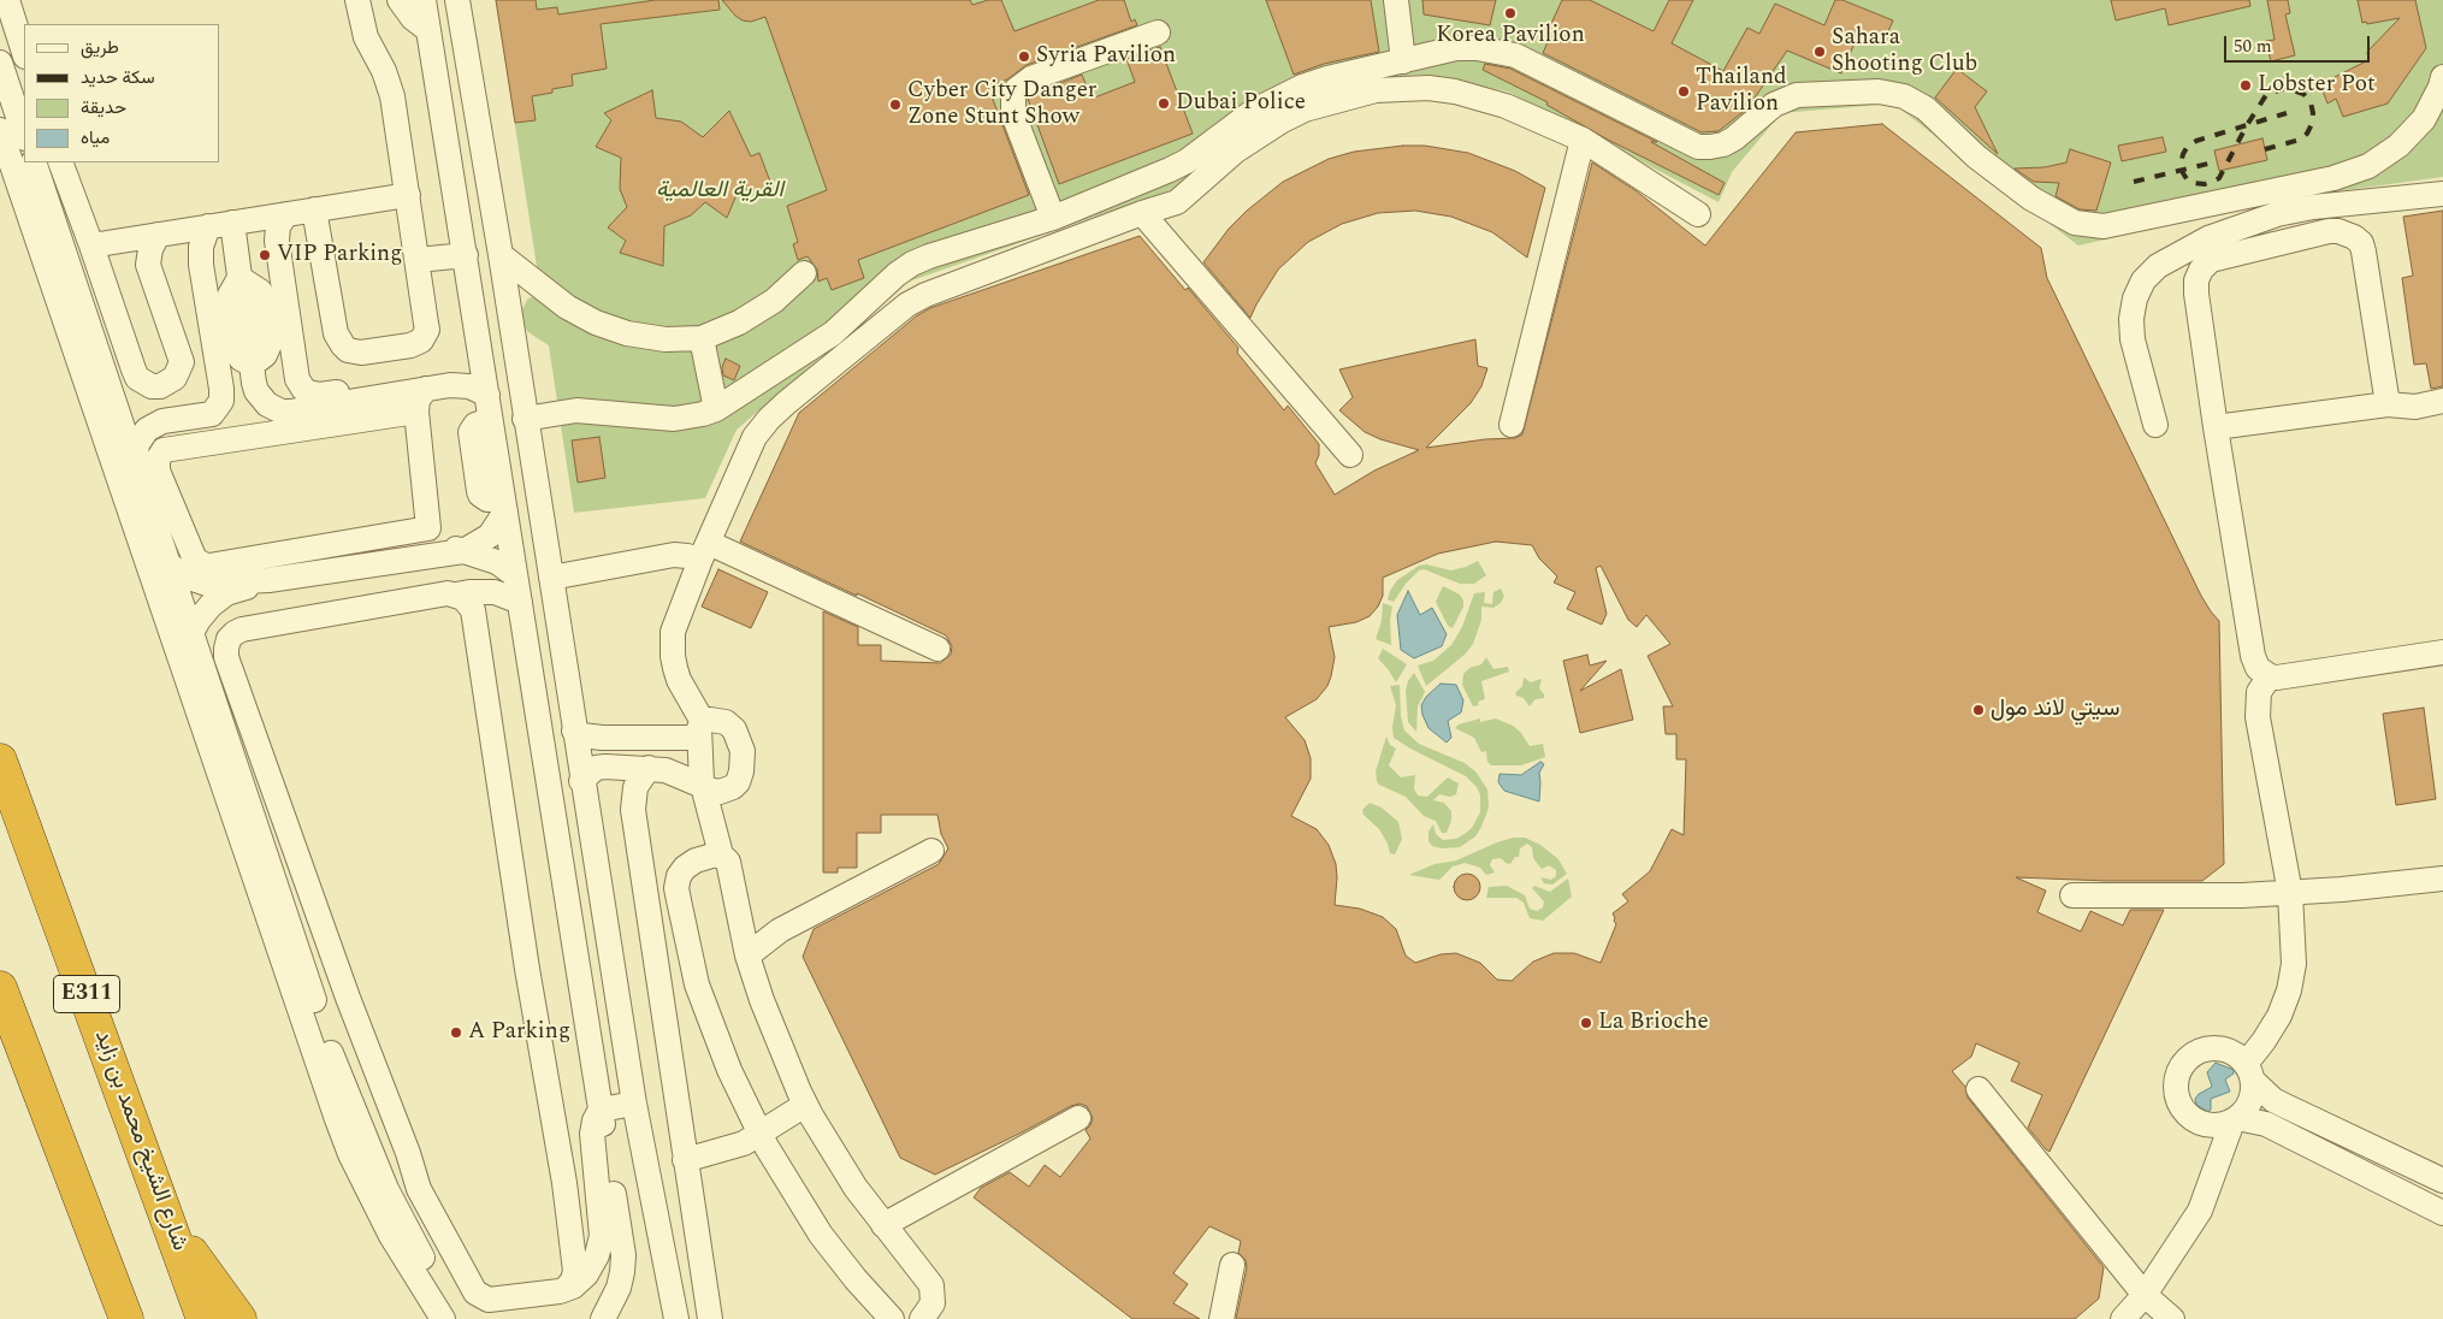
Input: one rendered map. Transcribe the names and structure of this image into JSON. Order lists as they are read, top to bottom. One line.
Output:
{"streets":{"highway":["E311","شارع الشيخ محمد بن زايد"]},"parks":["القرية العالمية"],"places":["Korea Pavilion","Sahara Shooting Club","Syria Pavilion","Lobster Pot","Thailand Pavilion","Dubai Police","Cyber City Danger Zone Stunt Show","VIP Parking","سيتي لاند مول","La Brioche","A Parking"],"legend":["طريق","سكة حديد","حديقة","مياه"],"scale_bar":"50 m"}
